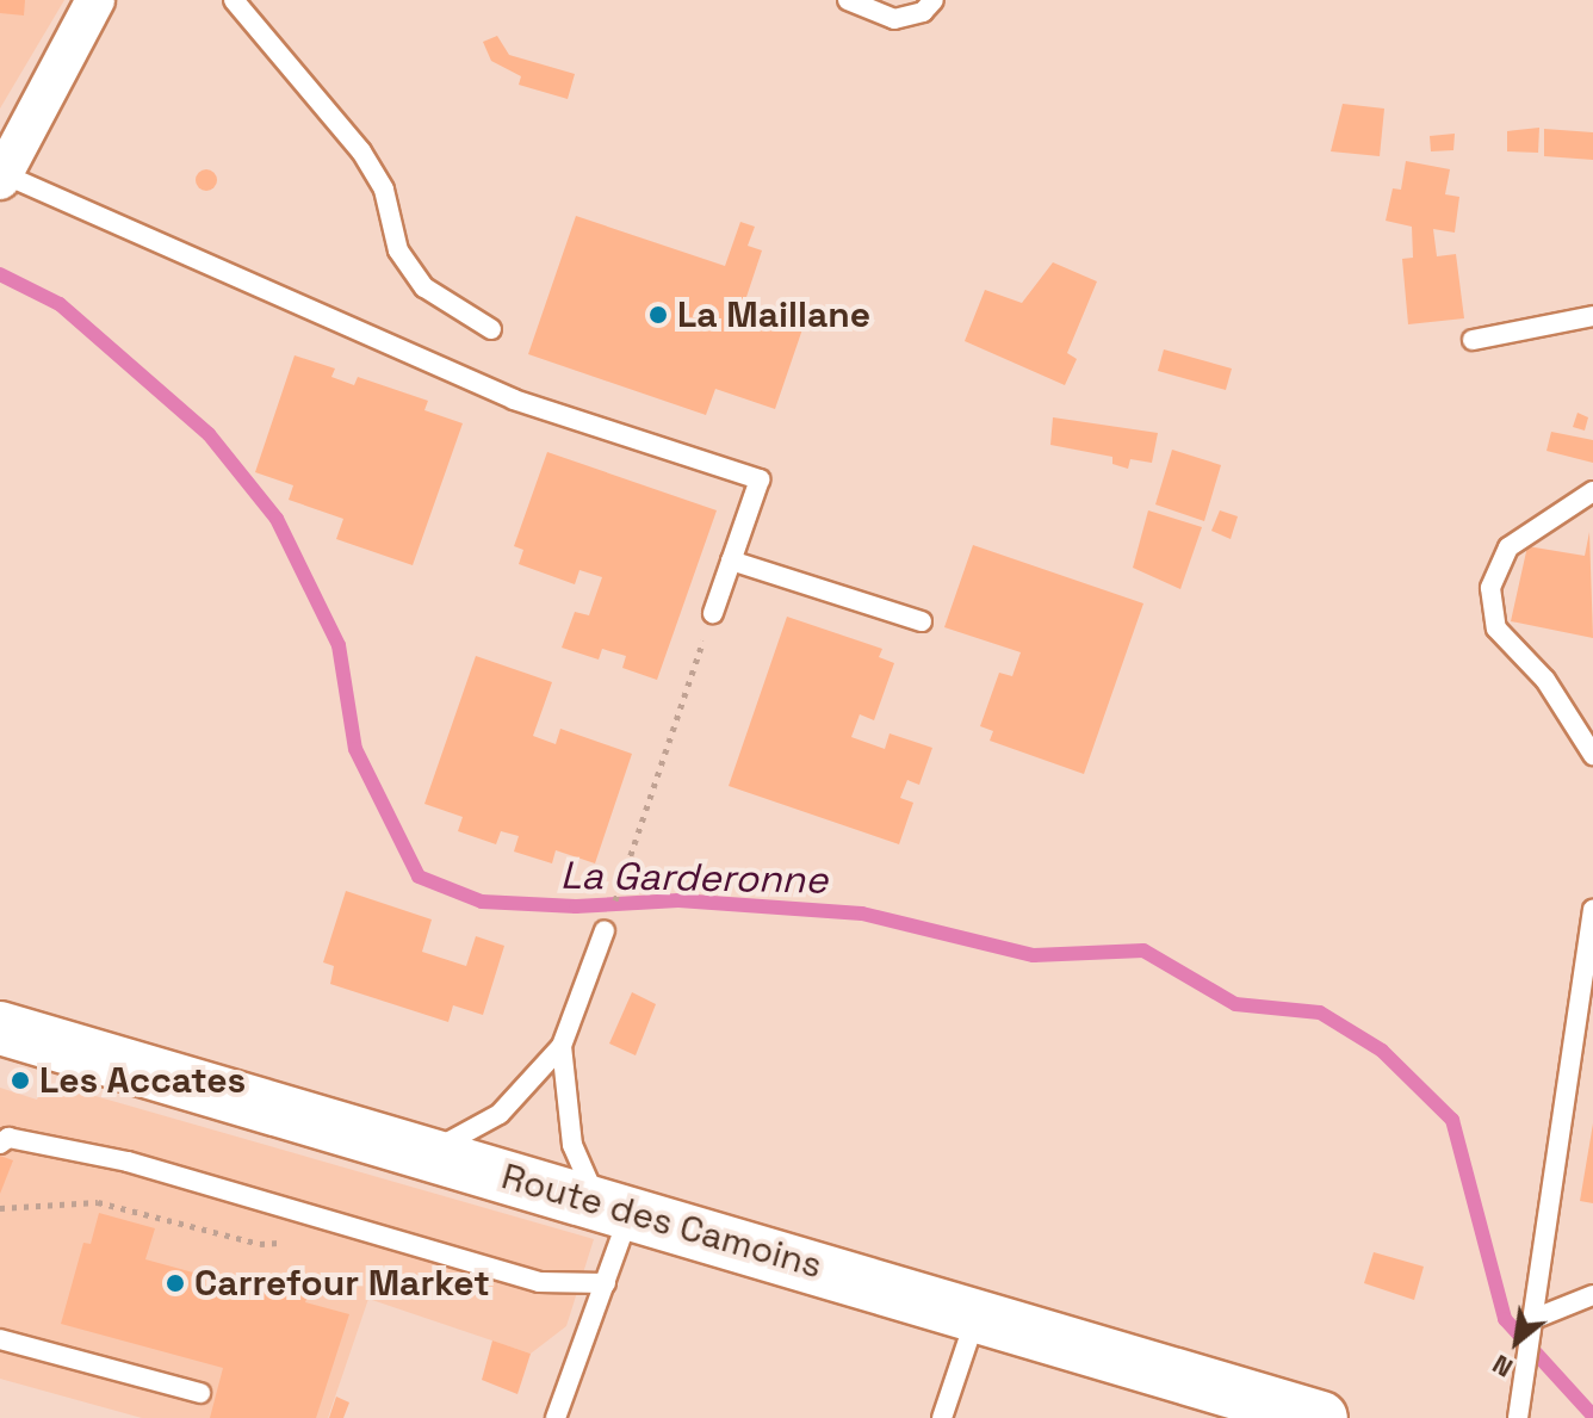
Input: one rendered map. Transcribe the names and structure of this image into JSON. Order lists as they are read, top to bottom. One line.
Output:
{"streets":{"main road":["Route des Camoins"]},"water":["La Garderonne"],"places":["La Maillane","Les Accates","Carrefour Market"],"north":"bottom left"}
